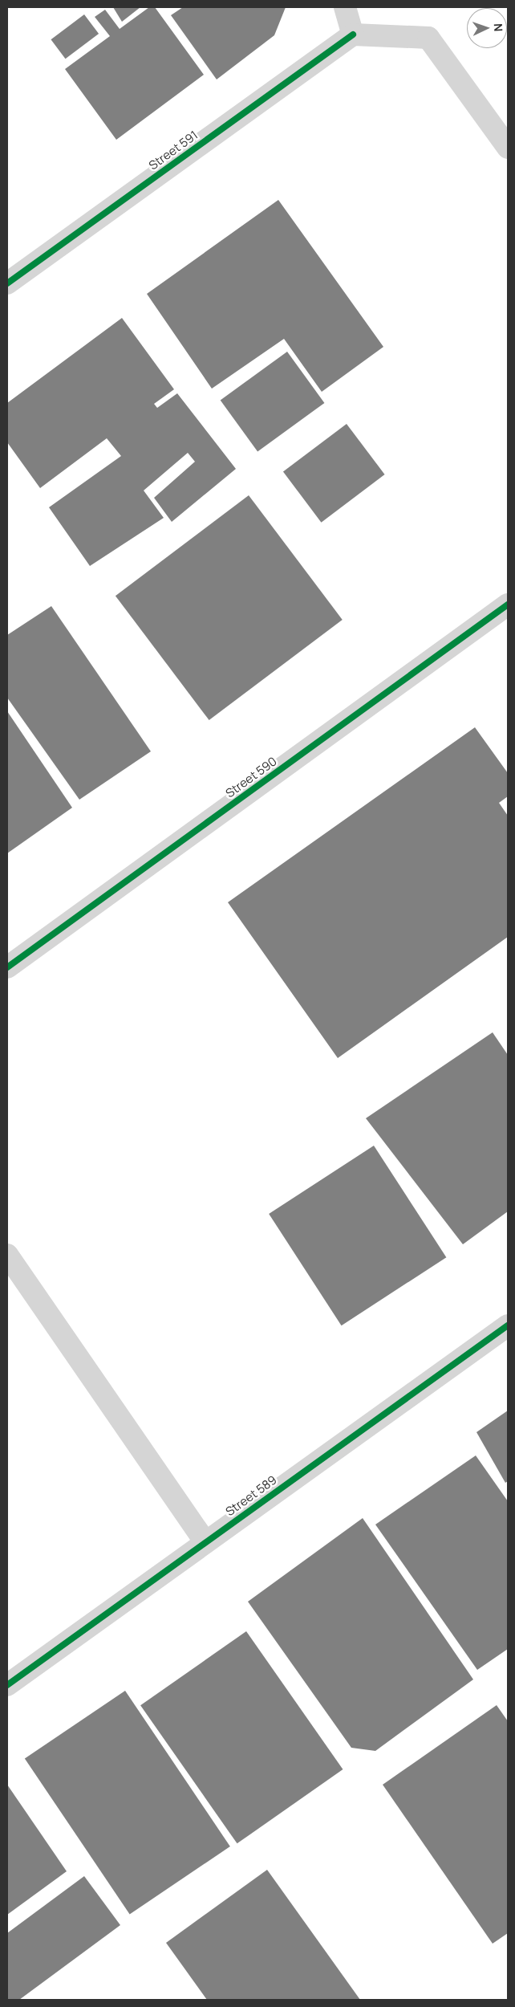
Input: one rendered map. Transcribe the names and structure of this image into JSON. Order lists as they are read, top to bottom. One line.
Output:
{"streets":{"street":["Street 591","Street 590","Street 589"]},"north":"right"}
